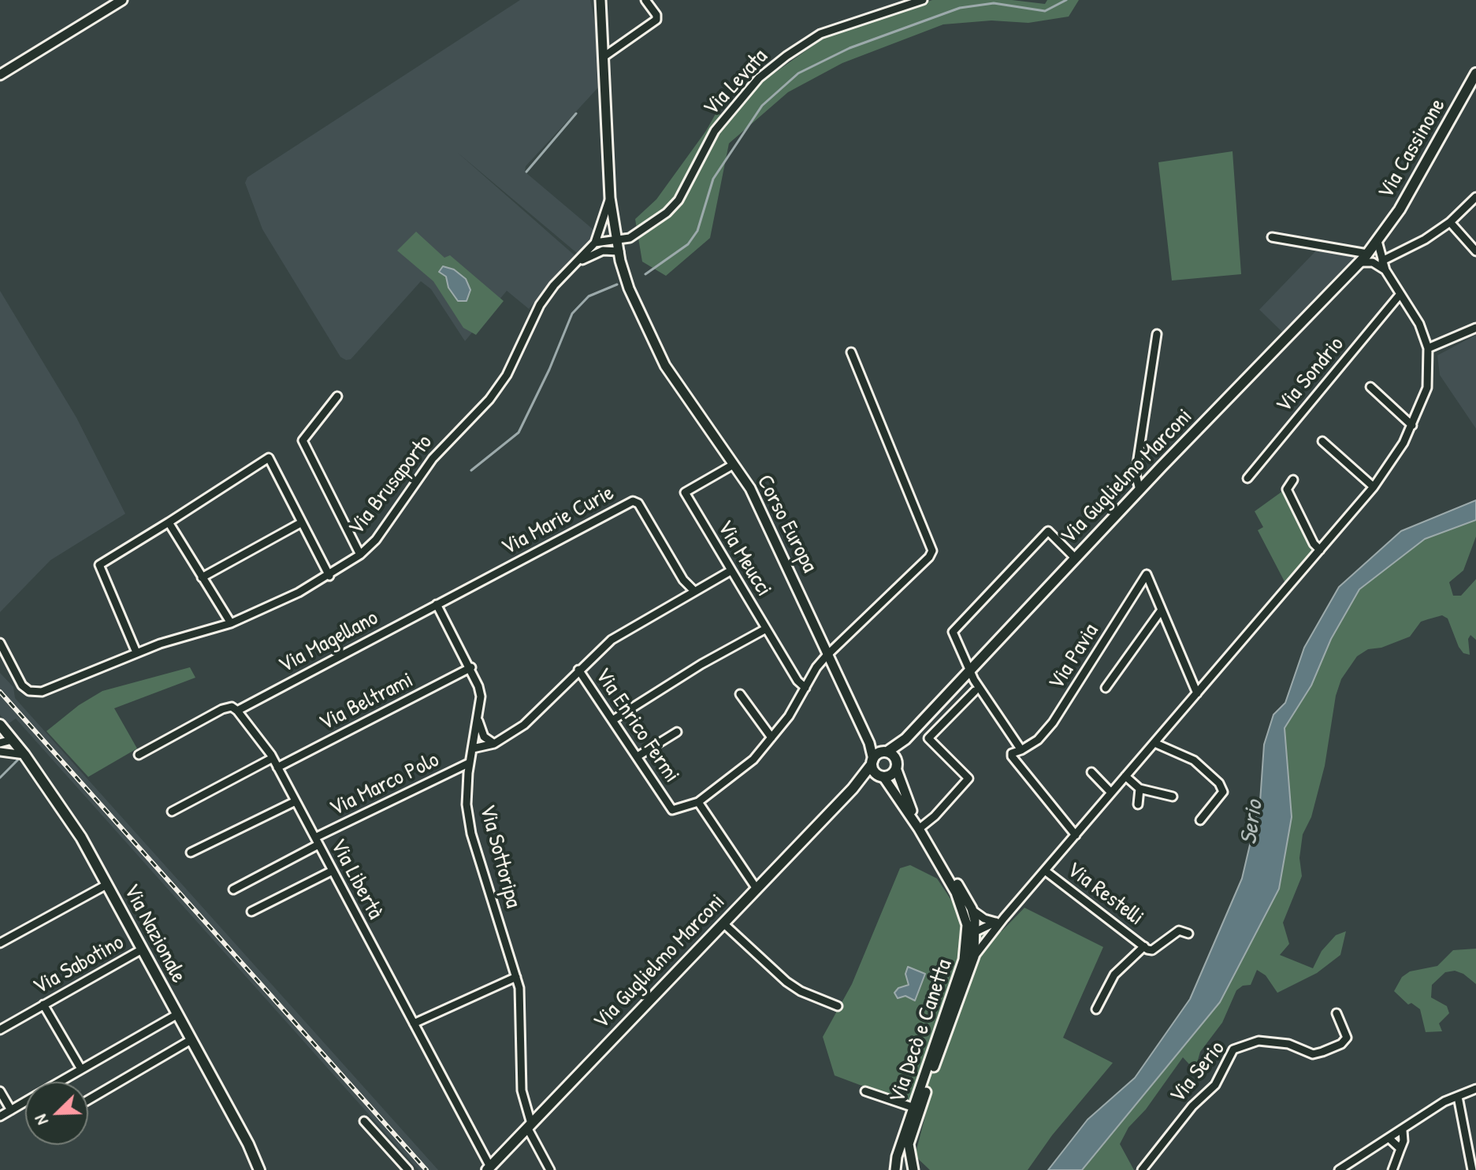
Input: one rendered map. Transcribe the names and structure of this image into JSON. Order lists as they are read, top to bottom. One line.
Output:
{"streets":{"main road":["Via Cassinone","Via Guglielmo Marconi","Corso Europa","Via Nazionale"],"street":["Via Levata","Via Sondrio","Via Brusaporto","Via Marie Curie","Via Meucci","Via Magellano","Via Pavia","Via Beltrami","Via Enrico Fermi","Via Marco Polo","Via Sottoripa","Via Libertà","Via Restelli","Via Sabotino","Via Decò e Canetta","Via Serio"]},"crossings":[["Via Levata","Via Brusaporto"],["Via Cassinone","Via Guglielmo Marconi"],["Via Cassinone","Via Decò e Canetta"],["Via Sondrio","Via Decò e Canetta"],["Via Guglielmo Marconi","Corso Europa"],["Via Guglielmo Marconi","Via Sottoripa"],["Via Guglielmo Marconi","Via Libertà"],["Via Guglielmo Marconi","Via Decò e Canetta"],["Via Brusaporto","Corso Europa"],["Via Marie Curie","Via Magellano"],["Via Marie Curie","Via Sottoripa"],["Corso Europa","Via Meucci"],["Corso Europa","Via Decò e Canetta"],["Via Magellano","Via Sottoripa"],["Via Magellano","Via Libertà"],["Via Beltrami","Via Sottoripa"],["Via Beltrami","Via Libertà"],["Via Marco Polo","Via Sottoripa"],["Via Marco Polo","Via Libertà"],["Via Restelli","Via Decò e Canetta"],["Via Nazionale","Via Sabotino"]],"water":["Serio"],"north":"bottom left"}
